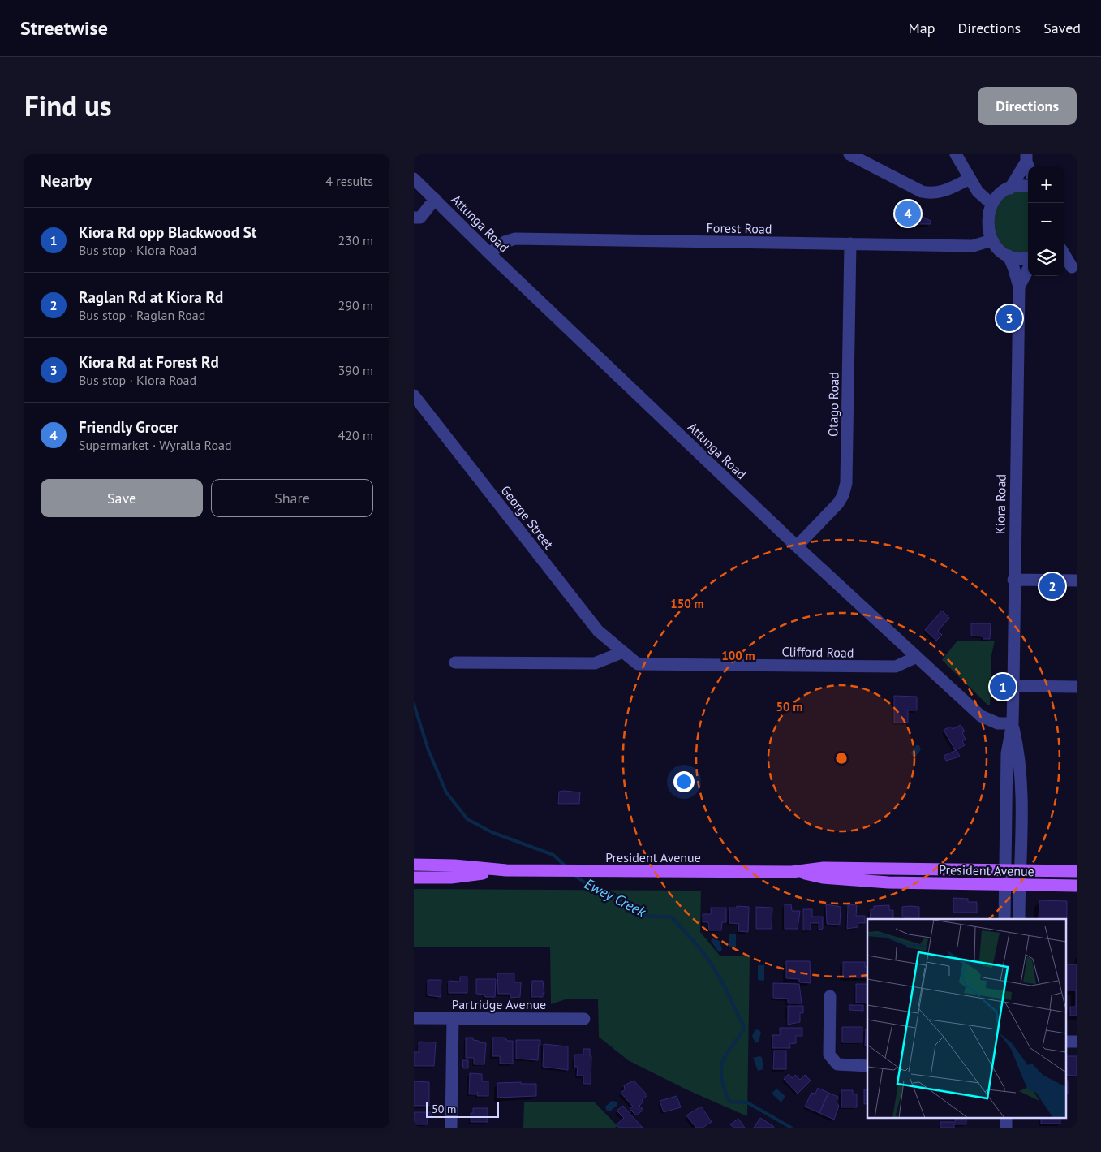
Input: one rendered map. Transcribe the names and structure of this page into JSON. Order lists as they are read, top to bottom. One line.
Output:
{"streets":{"main road":["President Avenue"],"street":["Attunga Road","Forest Road","Otago Road","Kiora Road","George Street","Clifford Road","Partridge Avenue"]},"crossings":[["Attunga Road","Forest Road"],["Attunga Road","Otago Road"],["Attunga Road","Kiora Road"],["Attunga Road","Clifford Road"],["Forest Road","Otago Road"],["Kiora Road","President Avenue"],["George Street","Clifford Road"]],"water":["Ewey Creek"],"scale_bar":"50 m","page":{"header":"Streetwise","nav":["Map","Directions","Saved"],"title":"Find us","buttons":["Directions",["Save","Share"]],"heading":["Nearby","4 results"],"map_buttons":["+","−"],"pins":["4","3","2","1"],"list":[{"mark":"1","name":"Kiora Rd opp Blackwood St","note":"Bus stop · Kiora Road","value":"230 m"},{"mark":"2","name":"Raglan Rd at Kiora Rd","note":"Bus stop · Raglan Road","value":"290 m"},{"mark":"3","name":"Kiora Rd at Forest Rd","note":"Bus stop · Kiora Road","value":"390 m"},{"mark":"4","name":"Friendly Grocer","note":"Supermarket · Wyralla Road","value":"420 m"}],"scale":"50 m"},"rings":["150 m","100 m","50 m"]}
